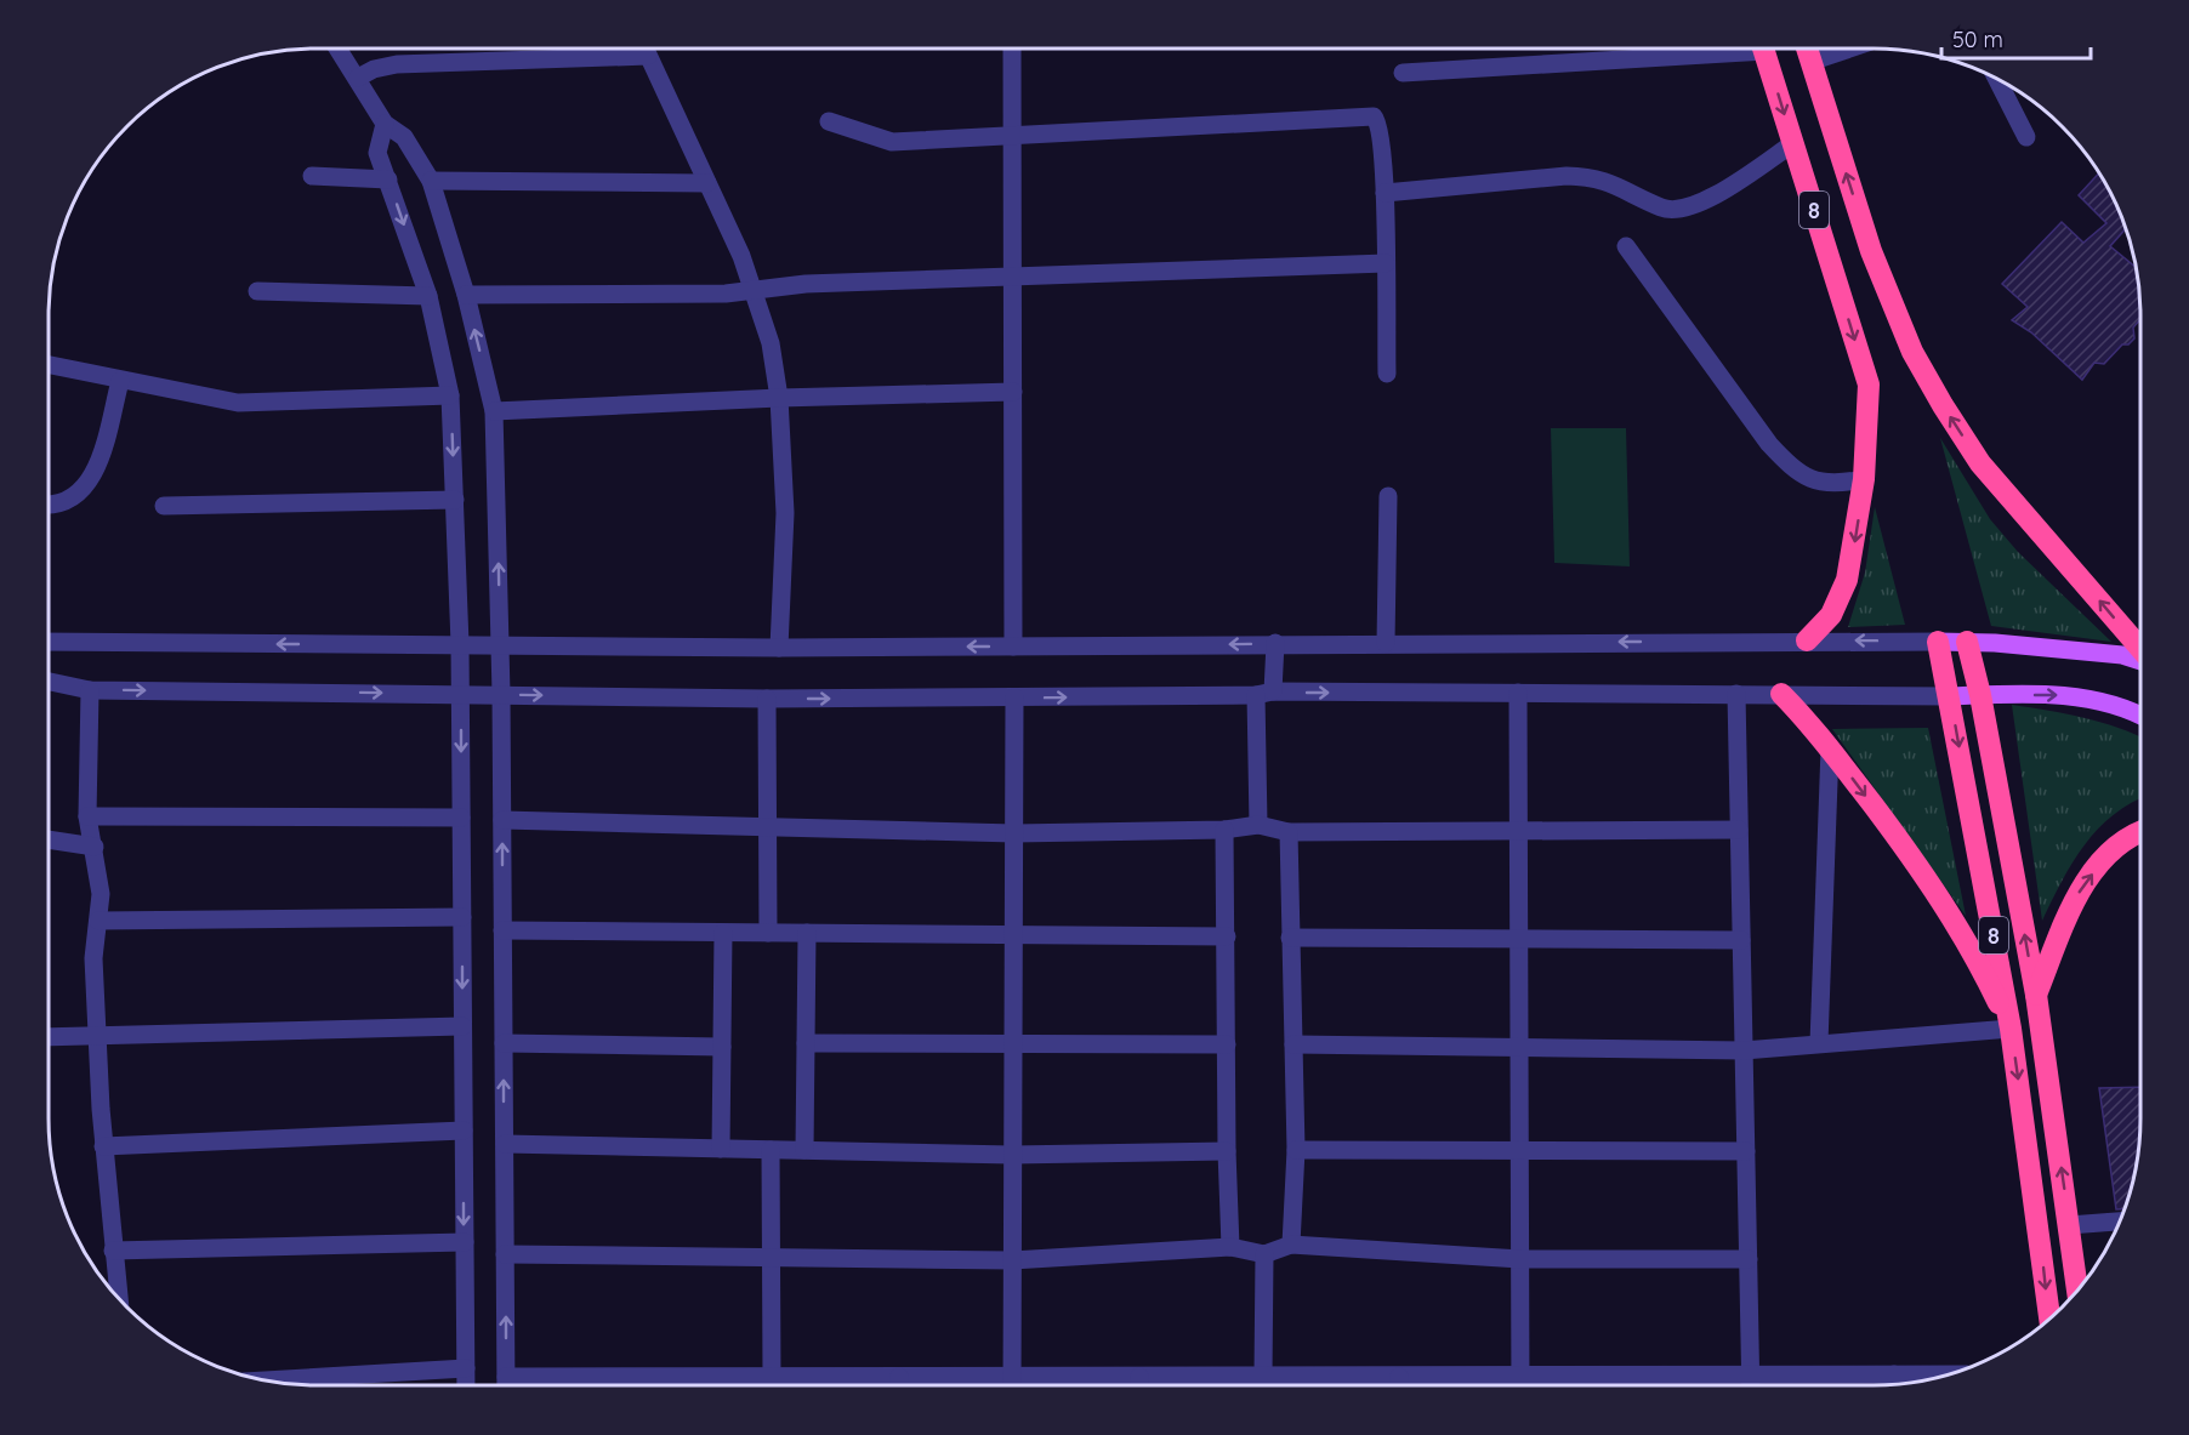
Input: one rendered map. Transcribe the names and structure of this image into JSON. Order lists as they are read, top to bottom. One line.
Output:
{"streets":{"highway":["8"]},"scale_bar":"50 m"}
